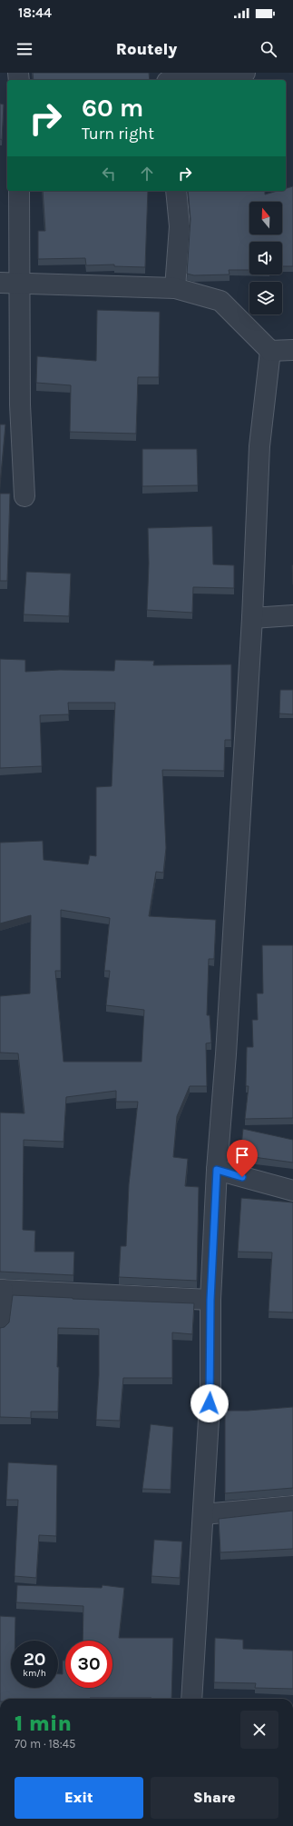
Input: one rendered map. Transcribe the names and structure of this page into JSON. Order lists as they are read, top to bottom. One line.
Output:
{"north":"top","page":{"status":"18:44","header":"Routely","turn":["60 m","Turn right"],"speed":"20 km/h","limit":"30","heading":["1 min","70 m · 18:45"],"buttons":["Exit","Share"]}}
